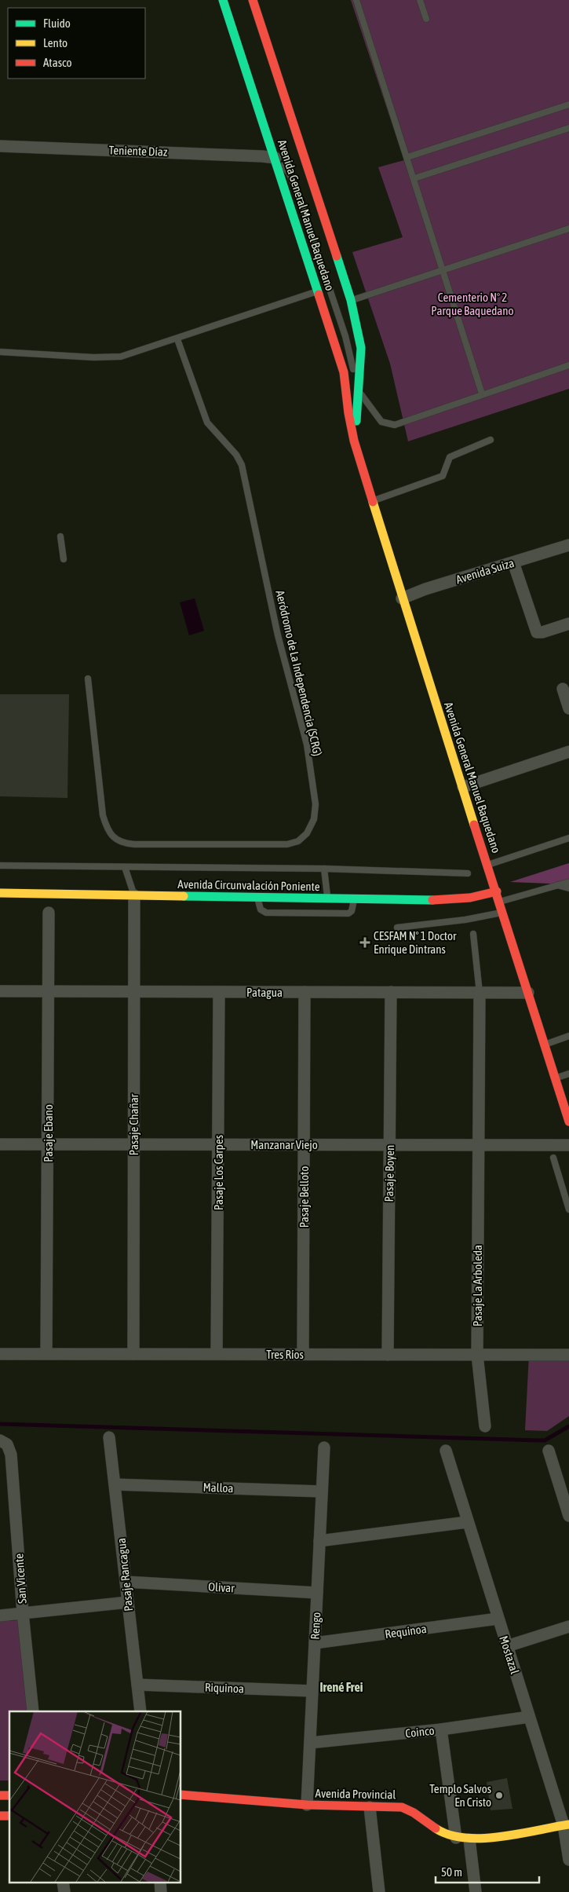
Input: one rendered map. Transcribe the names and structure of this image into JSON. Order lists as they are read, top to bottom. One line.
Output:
{"streets":{"main road":["Avenida General Manuel Baquedano","Avenida Circunvalación Poniente","Avenida Provincial"],"street":["Teniente Díaz","Avenida Suiza","Patagua","Pasaje Chañar","Pasaje Ebano","Manzanar Viejo","Pasaje Los Carpes","Pasaje Boyen","Pasaje Belloto","Pasaje La Arboleda","Tres Ríos","Malloa","Pasaje Rancagua","San Vicente","Olivar","Rengo","Requinoa","Mostazal","Riquinoa","Coinco"],"lane":["Aeródromo de La Independencia (SCRG)"]},"crossings":[["Teniente Díaz","Avenida General Manuel Baquedano"],["Avenida General Manuel Baquedano","Avenida Suiza"],["Avenida General Manuel Baquedano","Avenida Circunvalación Poniente"],["Avenida General Manuel Baquedano","Patagua"],["Avenida Circunvalación Poniente","Pasaje Chañar"],["Patagua","Pasaje Chañar"],["Patagua","Pasaje Ebano"],["Patagua","Pasaje Los Carpes"],["Patagua","Pasaje Boyen"],["Patagua","Pasaje Belloto"],["Patagua","Pasaje La Arboleda"],["Pasaje Chañar","Manzanar Viejo"],["Pasaje Chañar","Tres Ríos"],["Pasaje Ebano","Manzanar Viejo"],["Pasaje Ebano","Tres Ríos"],["Manzanar Viejo","Pasaje Los Carpes"],["Manzanar Viejo","Pasaje Boyen"],["Manzanar Viejo","Pasaje Belloto"],["Manzanar Viejo","Pasaje La Arboleda"],["Pasaje Los Carpes","Tres Ríos"],["Pasaje Boyen","Tres Ríos"],["Pasaje Belloto","Tres Ríos"],["Pasaje La Arboleda","Tres Ríos"],["Malloa","Pasaje Rancagua"],["Malloa","Rengo"],["Pasaje Rancagua","Olivar"],["Pasaje Rancagua","Riquinoa"],["Olivar","Rengo"],["Rengo","Requinoa"],["Rengo","Riquinoa"],["Rengo","Coinco"],["Rengo","Avenida Provincial"],["Requinoa","Mostazal"],["Mostazal","Coinco"],["Mostazal","Avenida Provincial"]],"districts":["Irené Frei"],"parks":["Cementerio N° 2 Parque Baquedano"],"places":{"health":["CESFAM N° 1 Doctor Enrique Dintrans"],"other":["Templo Salvos En Cristo"]},"legend":["Fluido","Lento","Atasco"],"scale_bar":"50 m"}
